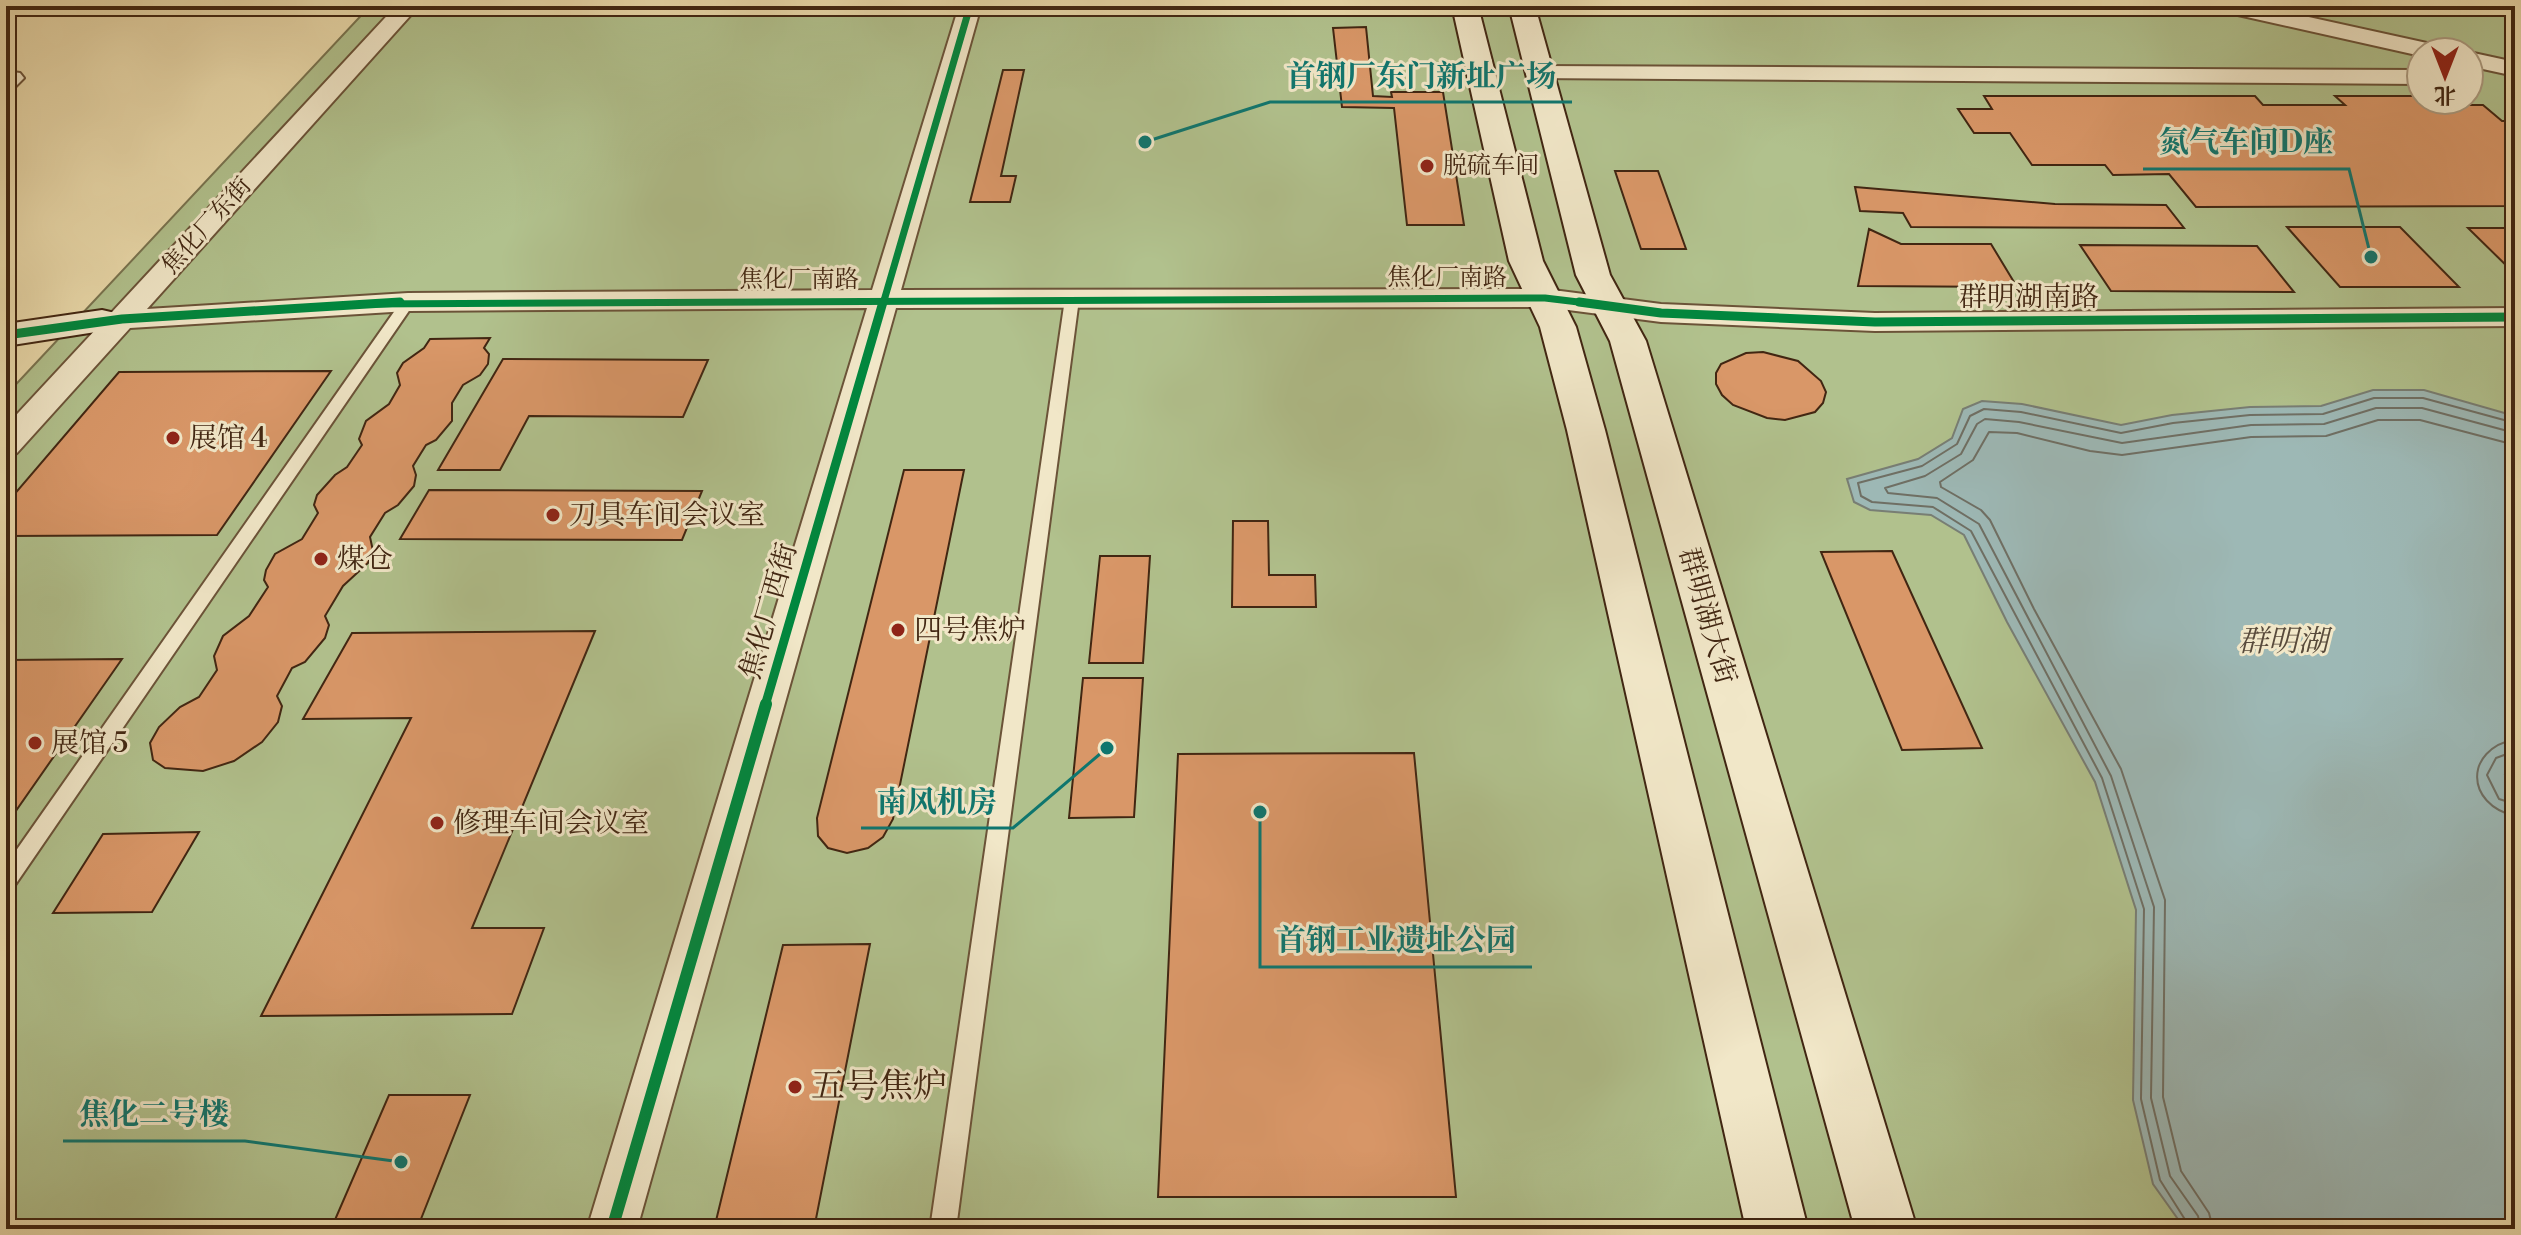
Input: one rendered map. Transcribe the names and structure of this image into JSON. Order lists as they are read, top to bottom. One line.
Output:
{"streets":{"main road":["群明湖大街"],"street":["焦化厂东街","焦化厂南路","群明湖南路","焦化厂西街"]},"crossings":[["焦化厂东街","焦化厂南路"],["焦化厂南路","群明湖南路"],["焦化厂南路","焦化厂西街"],["群明湖南路","群明湖大街"]],"water":["群明湖"],"places":["首钢厂东门新址广场","脱硫车间","氮气车间D座","展馆 4","刀具车间会议室","煤仓","四号焦炉","展馆 5","南风机房","首钢工业遗址公园","修理车间会议室","五号焦炉","焦化二号楼"],"north":"bottom"}
